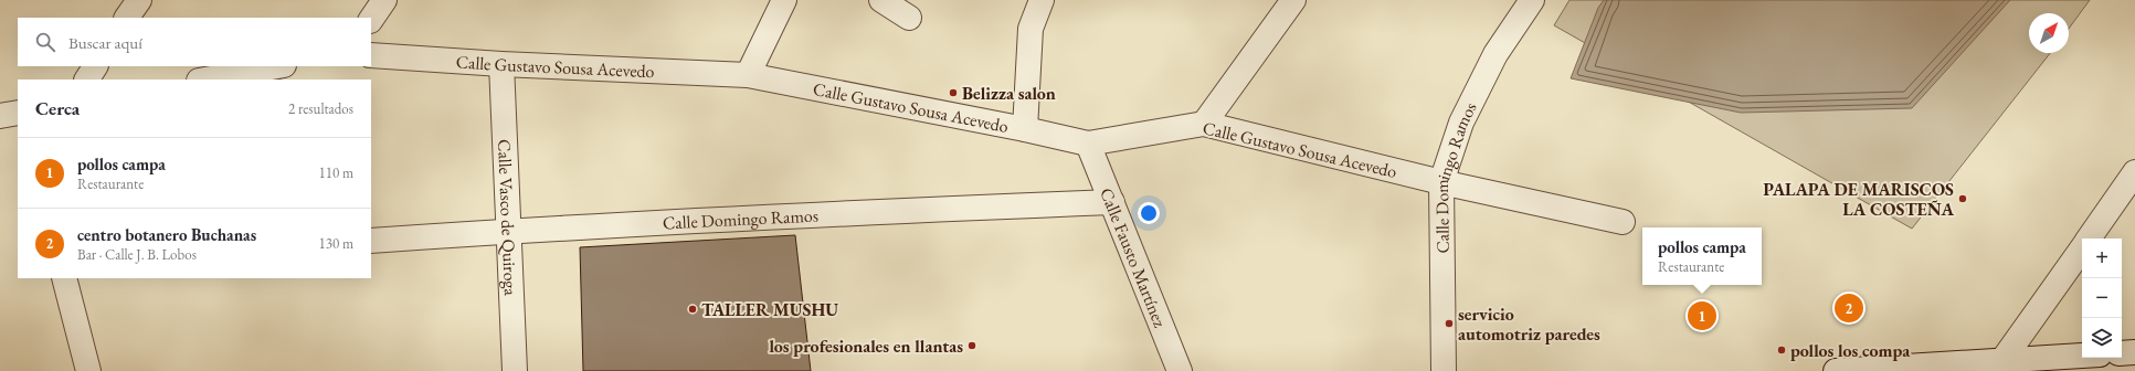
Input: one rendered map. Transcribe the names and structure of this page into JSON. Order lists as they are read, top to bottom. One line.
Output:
{"streets":{"street":["Calle Gustavo Sousa Acevedo","Calle Domingo Ramos","Calle Vasco de Quiroga","Calle Fausto Martínez"]},"crossings":[["Calle Gustavo Sousa Acevedo","Calle Domingo Ramos"],["Calle Gustavo Sousa Acevedo","Calle Vasco de Quiroga"],["Calle Gustavo Sousa Acevedo","Calle Fausto Martínez"],["Calle Domingo Ramos","Calle Vasco de Quiroga"],["Calle Domingo Ramos","Calle Fausto Martínez"]],"places":["Belizza salon","PALAPA DE MARISCOS LA COSTEÑA","TALLER MUSHU","servicio automotriz paredes","los profesionales en llantas","pollos los compa"],"north":"top right","page":{"search":"Buscar aquí","heading":["Cerca","2 resultados"],"list":[{"mark":"1","name":"pollos campa","note":"Restaurante","value":"110 m"},{"mark":"2","name":"centro botanero Buchanas","note":"Bar · Calle J. B. Lobos","value":"130 m"}],"popup":["pollos campa","Restaurante"],"map_buttons":["+","−"],"pins":["2","1"]}}
